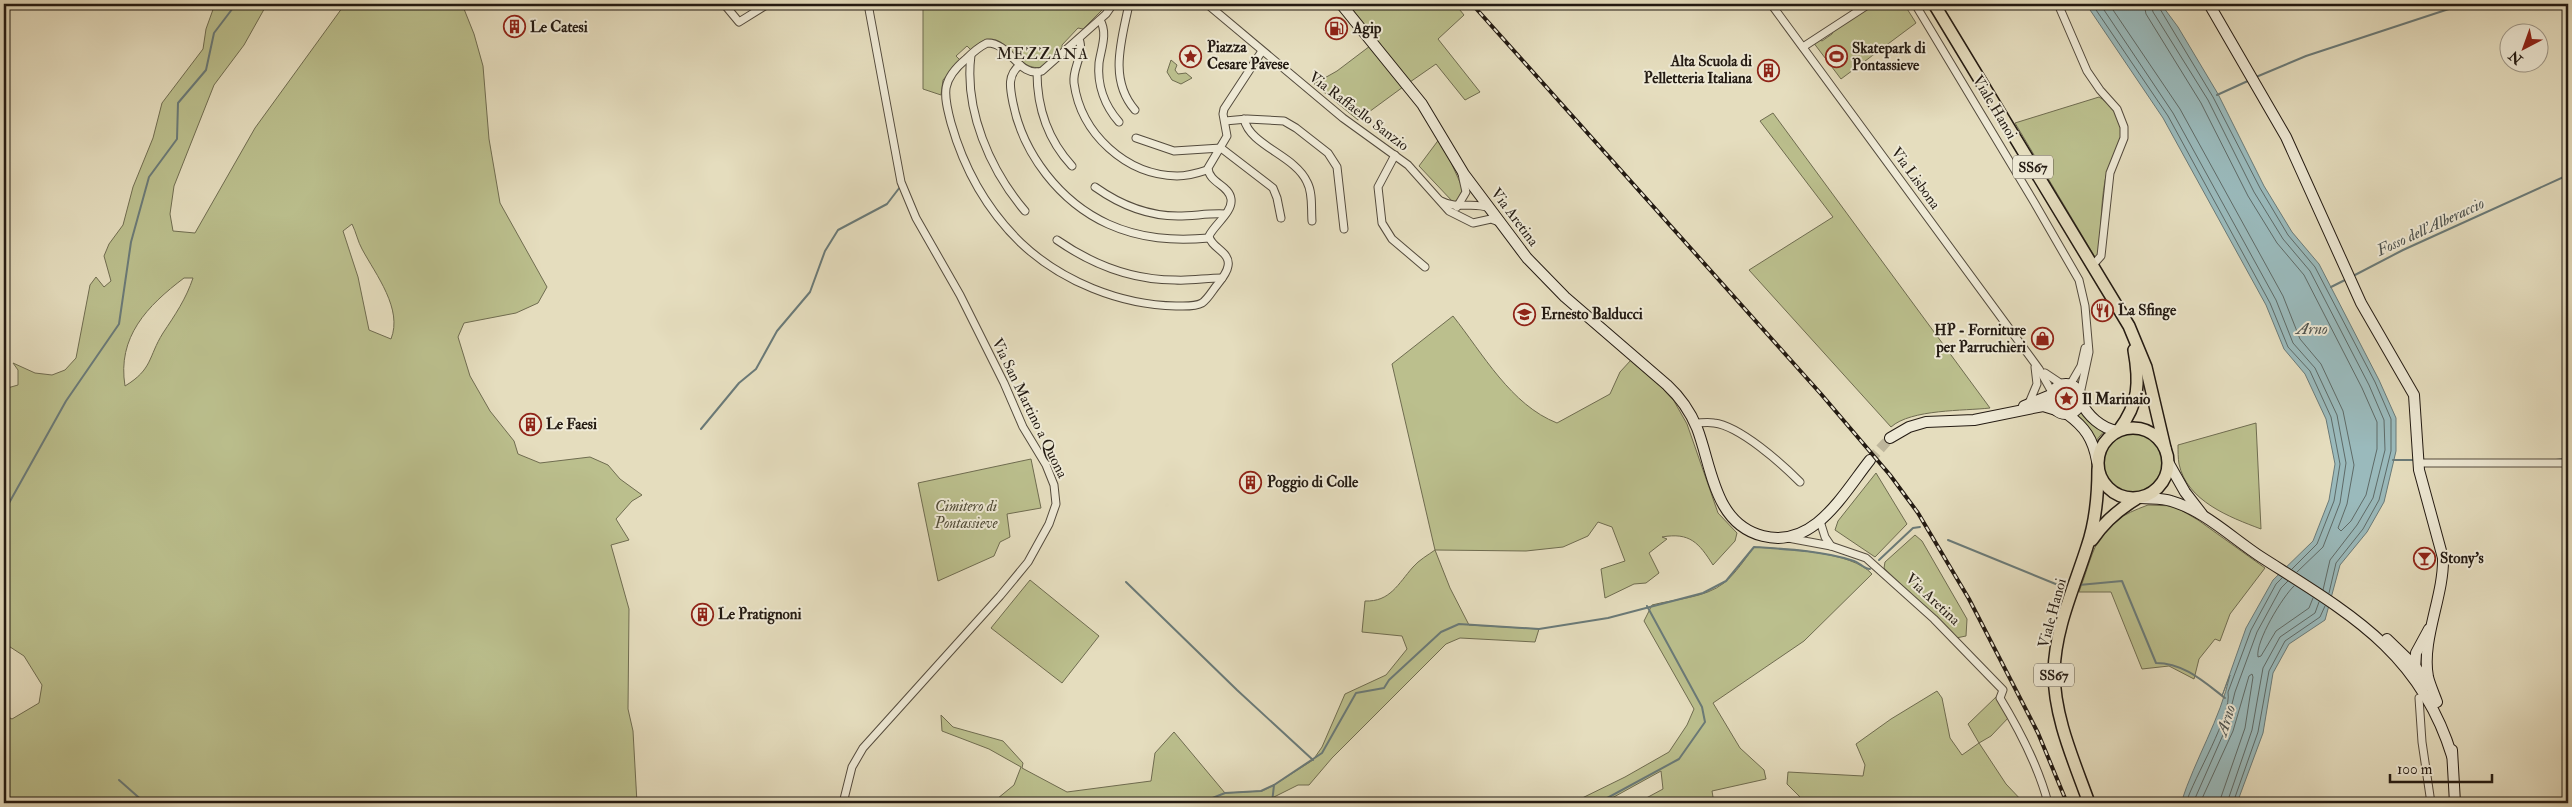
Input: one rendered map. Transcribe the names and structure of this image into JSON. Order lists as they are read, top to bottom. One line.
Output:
{"streets":{"main road":["Viale Hanoi","SS67","Via Aretina"],"street":["Via Raffaello Sanzio","Via Lisbona","Via San Martino a Quona"]},"crossings":[["Viale Hanoi","SS67"],["Viale Hanoi","Via Lisbona"]],"districts":["MEZZANA"],"water":["Fosso dell'Alberaccio","Arno"],"parks":["Cimitero di Pontassieve"],"places":{"building":["Le Catesi","Alta Scuola di Pelletteria Italiana","Le Faesi","Poggio di Colle","Le Pratignoni"],"fuel station":["Agip"],"place":["Piazza Cesare Pavese","Il Marinaio"],"sports":["Skatepark di Pontassieve"],"restaurant":["La Sfinge"],"school or university":["Ernesto Balducci"],"shop":["HP - Forniture per Parruchieri"],"bar":["Stony's"]},"scale_bar":"100 m","north":"bottom left"}
